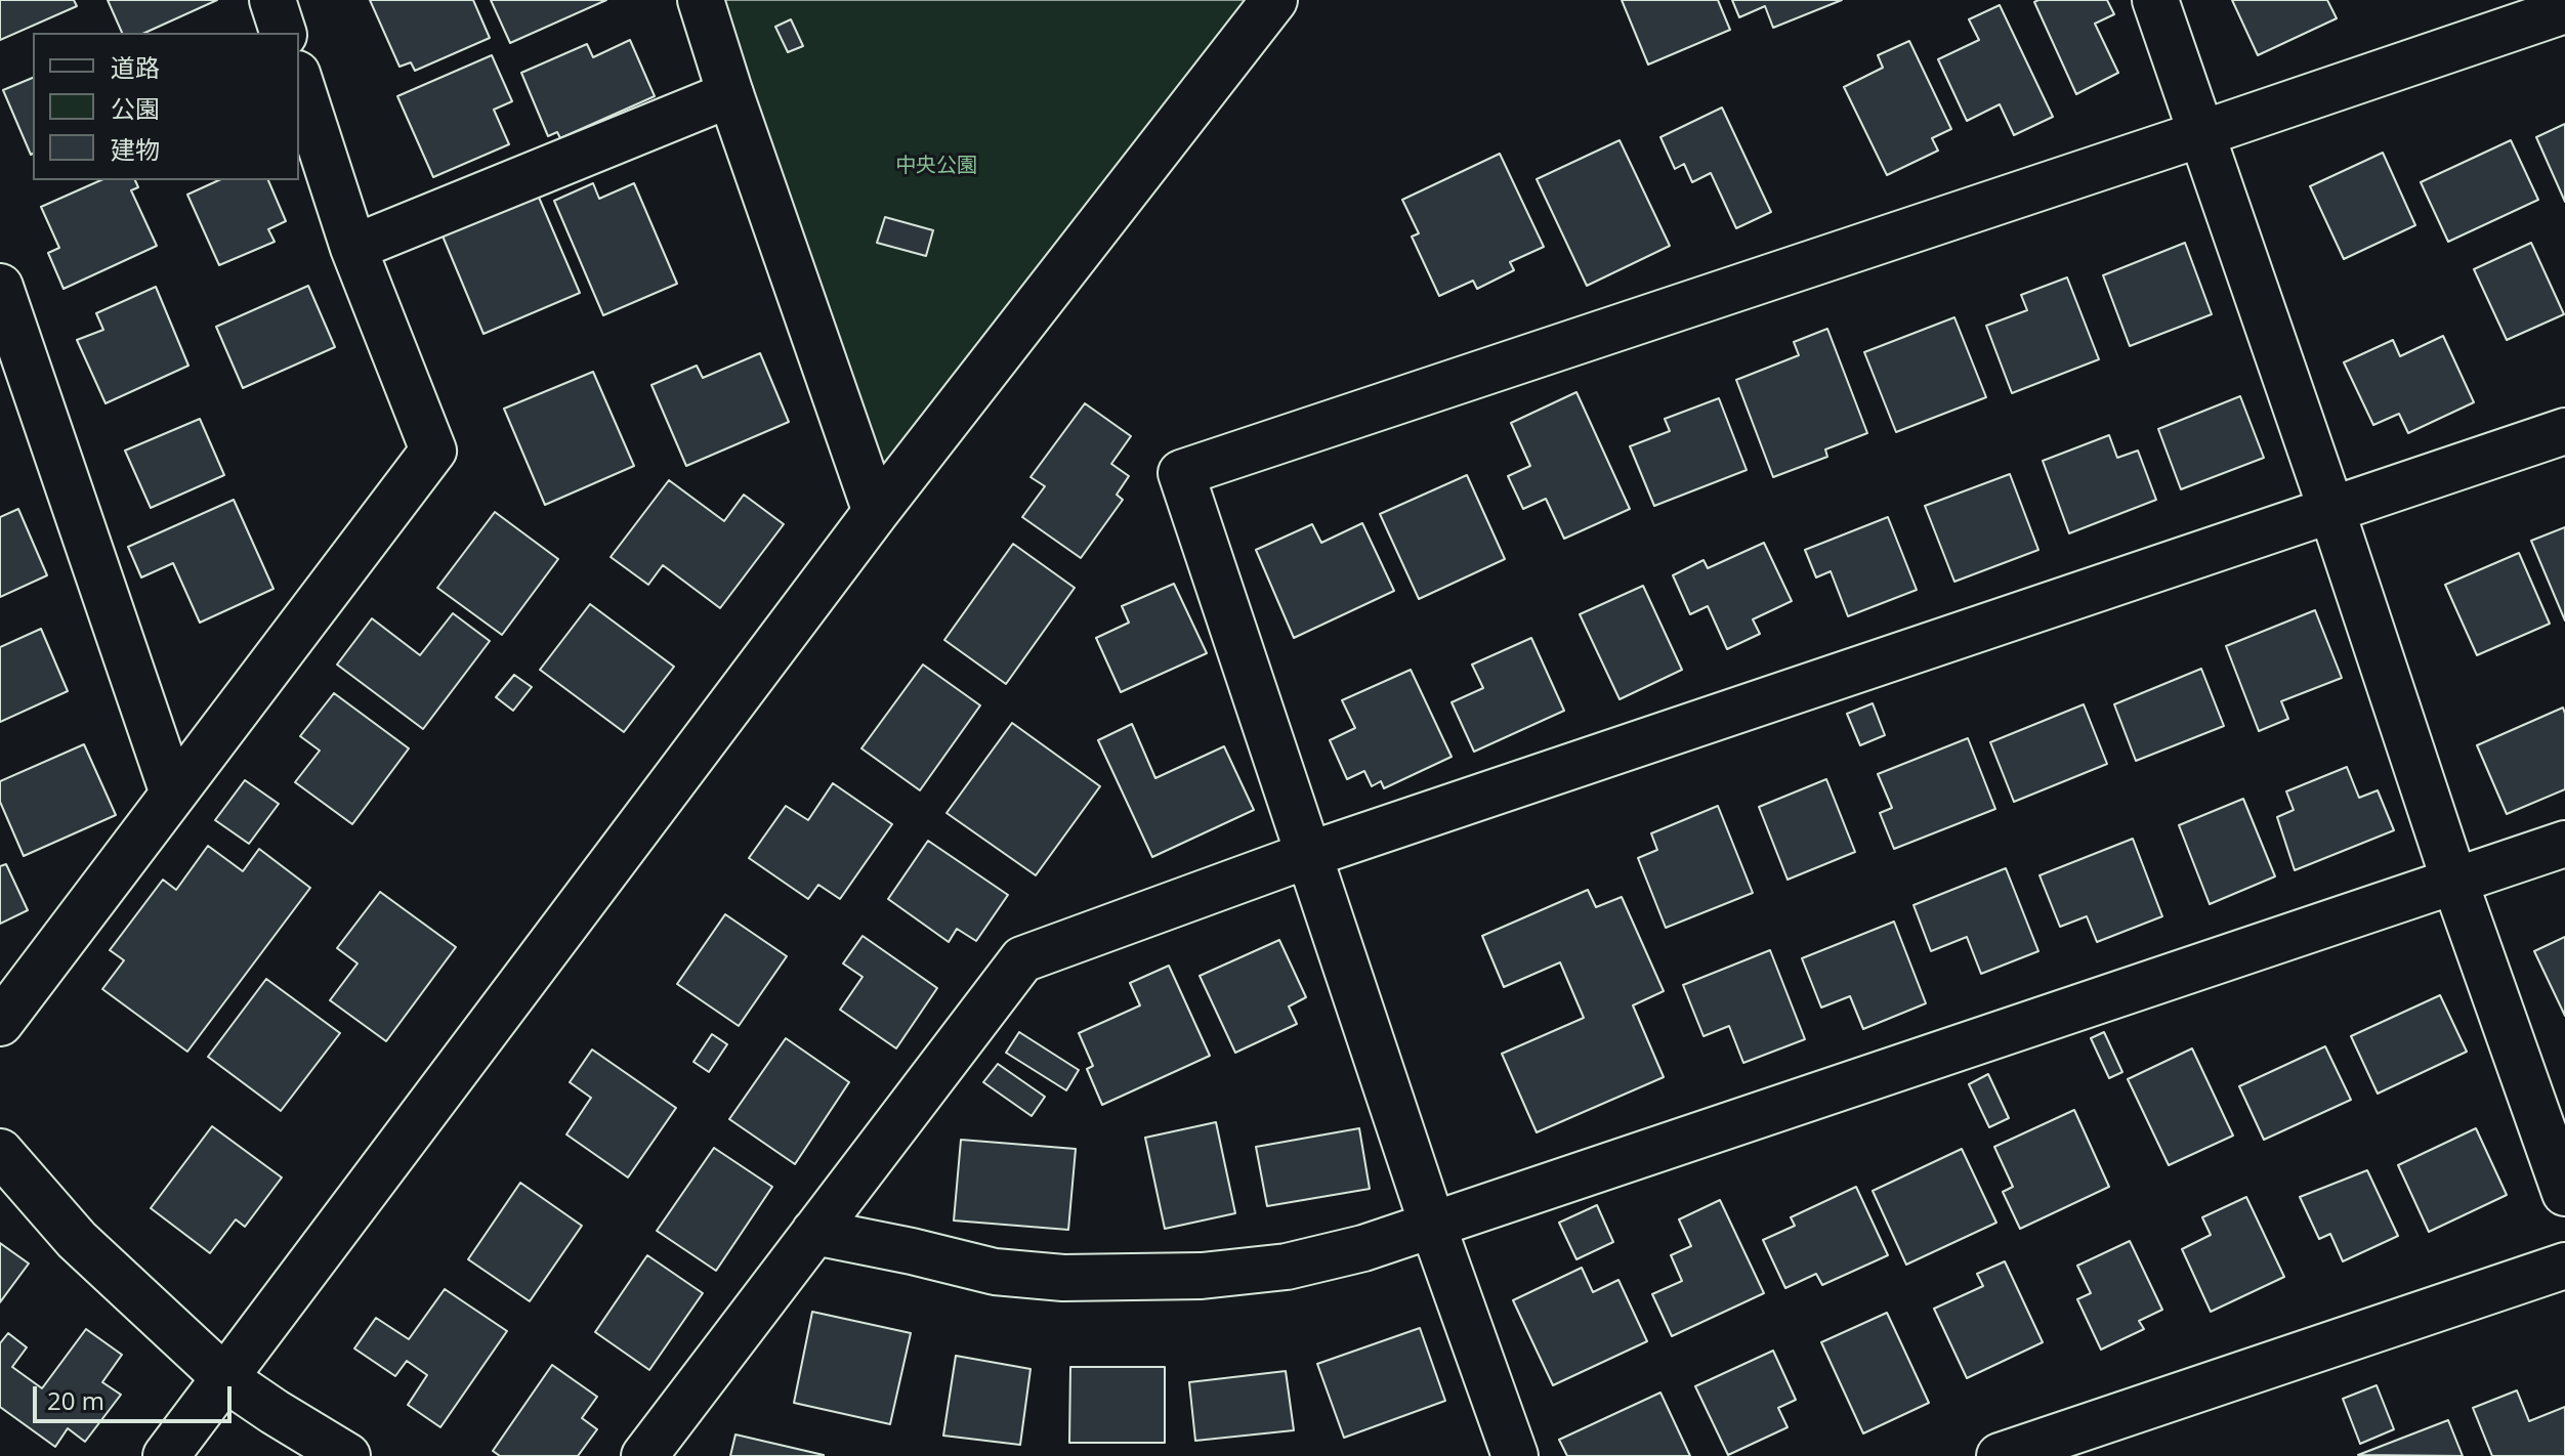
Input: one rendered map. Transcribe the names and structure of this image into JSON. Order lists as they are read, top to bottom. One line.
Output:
{"parks":["中央公園"],"legend":["道路","公園","建物"],"scale_bar":"20 m"}
